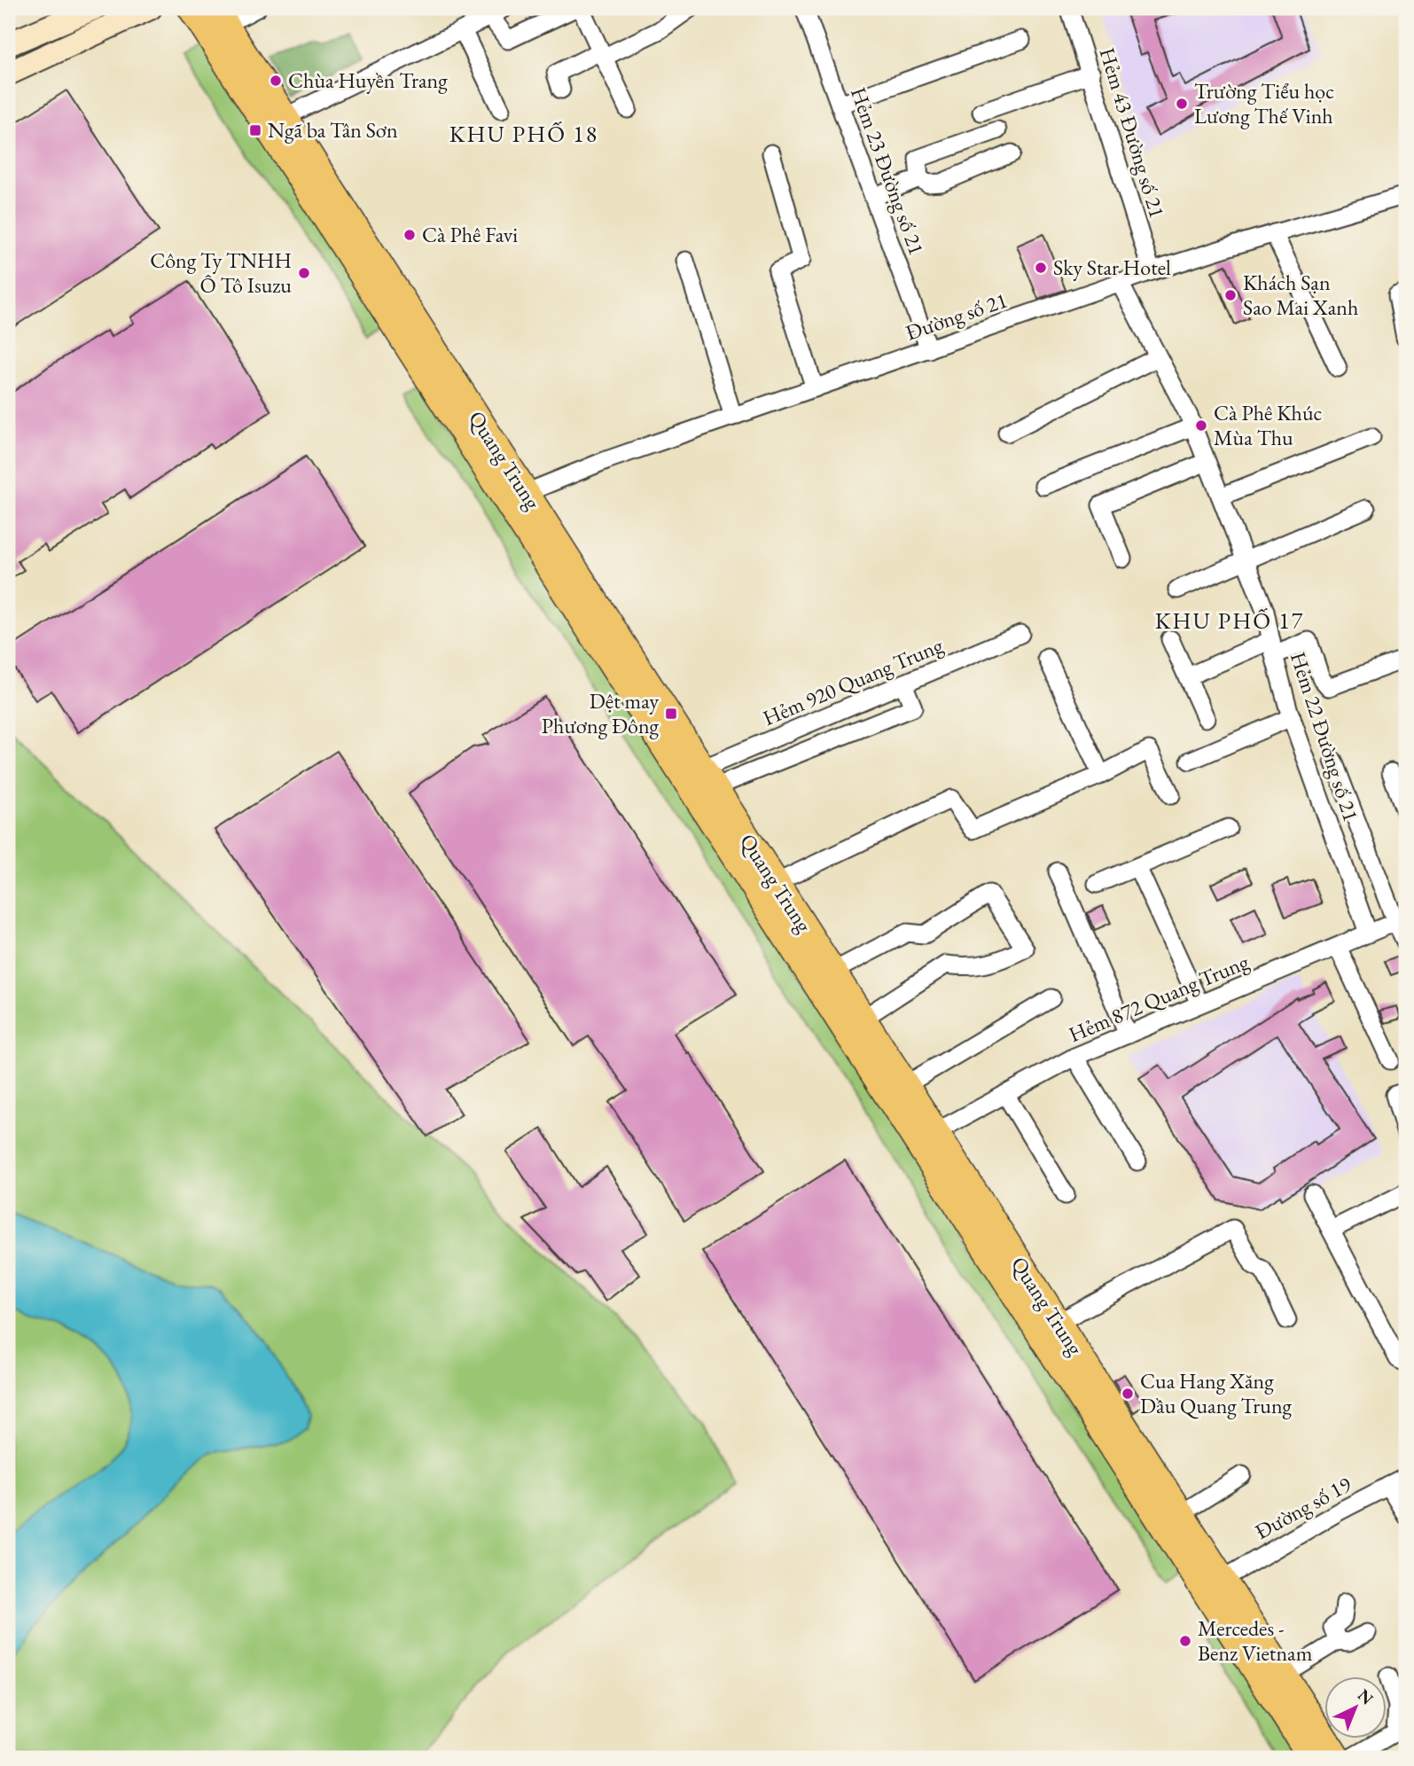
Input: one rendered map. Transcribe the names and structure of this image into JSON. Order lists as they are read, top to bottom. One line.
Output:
{"streets":{"main road":["Quang Trung"],"street":["Hẻm 43 Đường số 21","Hẻm 23 Đường số 21","Đường số 21","Hẻm 920 Quang Trung","Hẻm 22 Đường số 21","Hẻm 872 Quang Trung","Đường số 19"]},"crossings":[["Hẻm 43 Đường số 21","Đường số 21"],["Hẻm 23 Đường số 21","Đường số 21"],["Đường số 21","Quang Trung"],["Đường số 21","Hẻm 22 Đường số 21"],["Quang Trung","Hẻm 920 Quang Trung"],["Quang Trung","Hẻm 872 Quang Trung"],["Quang Trung","Đường số 19"],["Hẻm 22 Đường số 21","Hẻm 872 Quang Trung"]],"districts":["KHU PHỐ 18","KHU PHỐ 17"],"places":{"other":["Chùa Huyền Trang","Trường Tiểu học Lương Thế Vinh","Cà Phê Favi","Sky Star Hotel","Công Ty TNHH Ô Tô Isuzu","Khách Sạn Sao Mai Xanh","Cà Phê Khúc Mùa Thu","Cua Hang Xăng Dầu Quang Trung","Mercedes - Benz Vietnam"],"transit":["Ngã ba Tân Sơn","Dệt may Phương Đông"]},"north":"top right"}
